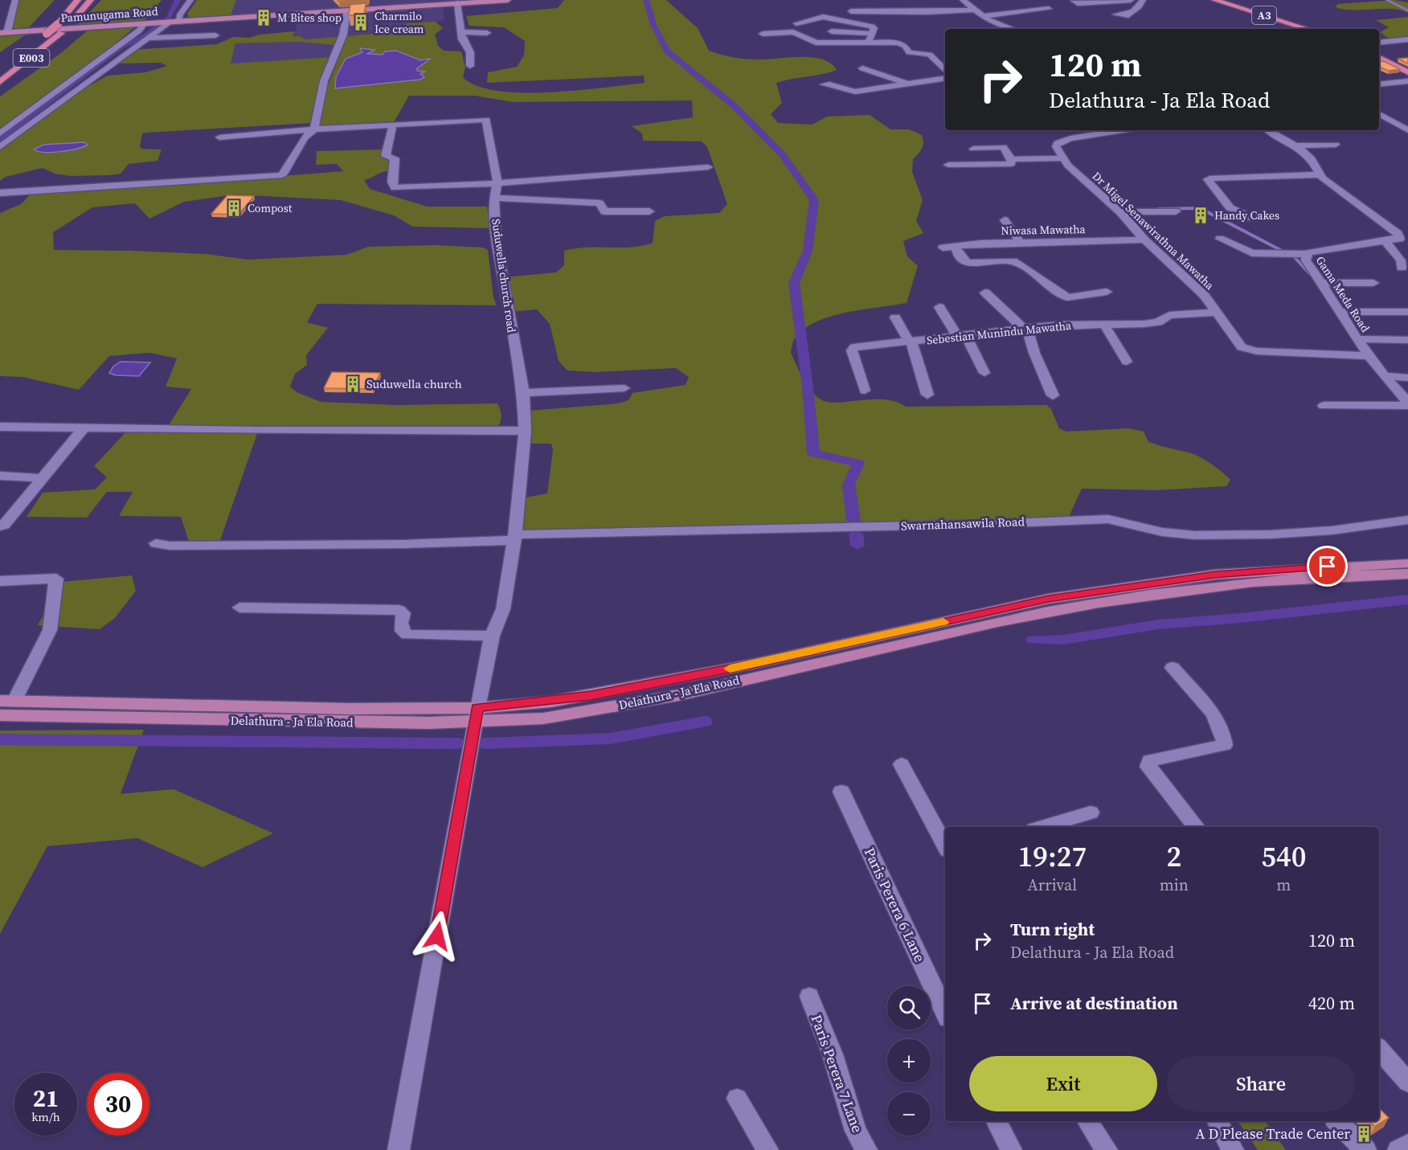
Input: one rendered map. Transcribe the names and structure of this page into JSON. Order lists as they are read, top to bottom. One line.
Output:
{"streets":{"highway":["A3","E003"],"main road":["Pamunugama Road","Delathura - Ja Ela Road"],"street":["Niwasa Mawatha","Dr Migel Senawirathna Mawatha","Suduwella church road","Gama Meda Road","Sebestian Munindu Mawatha","Swarnahansawila Road","Paris Perera 6 Lane","Paris Perera 7 Lane"]},"crossings":[["Niwasa Mawatha","Dr Migel Senawirathna Mawatha"],["Dr Migel Senawirathna Mawatha","Gama Meda Road"],["Dr Migel Senawirathna Mawatha","Sebestian Munindu Mawatha"],["Suduwella church road","Swarnahansawila Road"],["Suduwella church road","Delathura - Ja Ela Road"]],"places":{"building":["M Bites shop","Charmilo Ice cream","Compost","Handy Cakes","Suduwella church","A D Please Trade Center"]},"page":{"turn":["120 m","Delathura - Ja Ela Road"],"eta":["19:27","Arrival","2","min","540","m"],"list":[{"name":"Turn right","note":"Delathura - Ja Ela Road","value":"120 m"},{"name":"Arrive at destination","value":"420 m"}],"map_buttons":["+","−"],"buttons":["Exit","Share"],"speed":"21 km/h","limit":"30"}}
